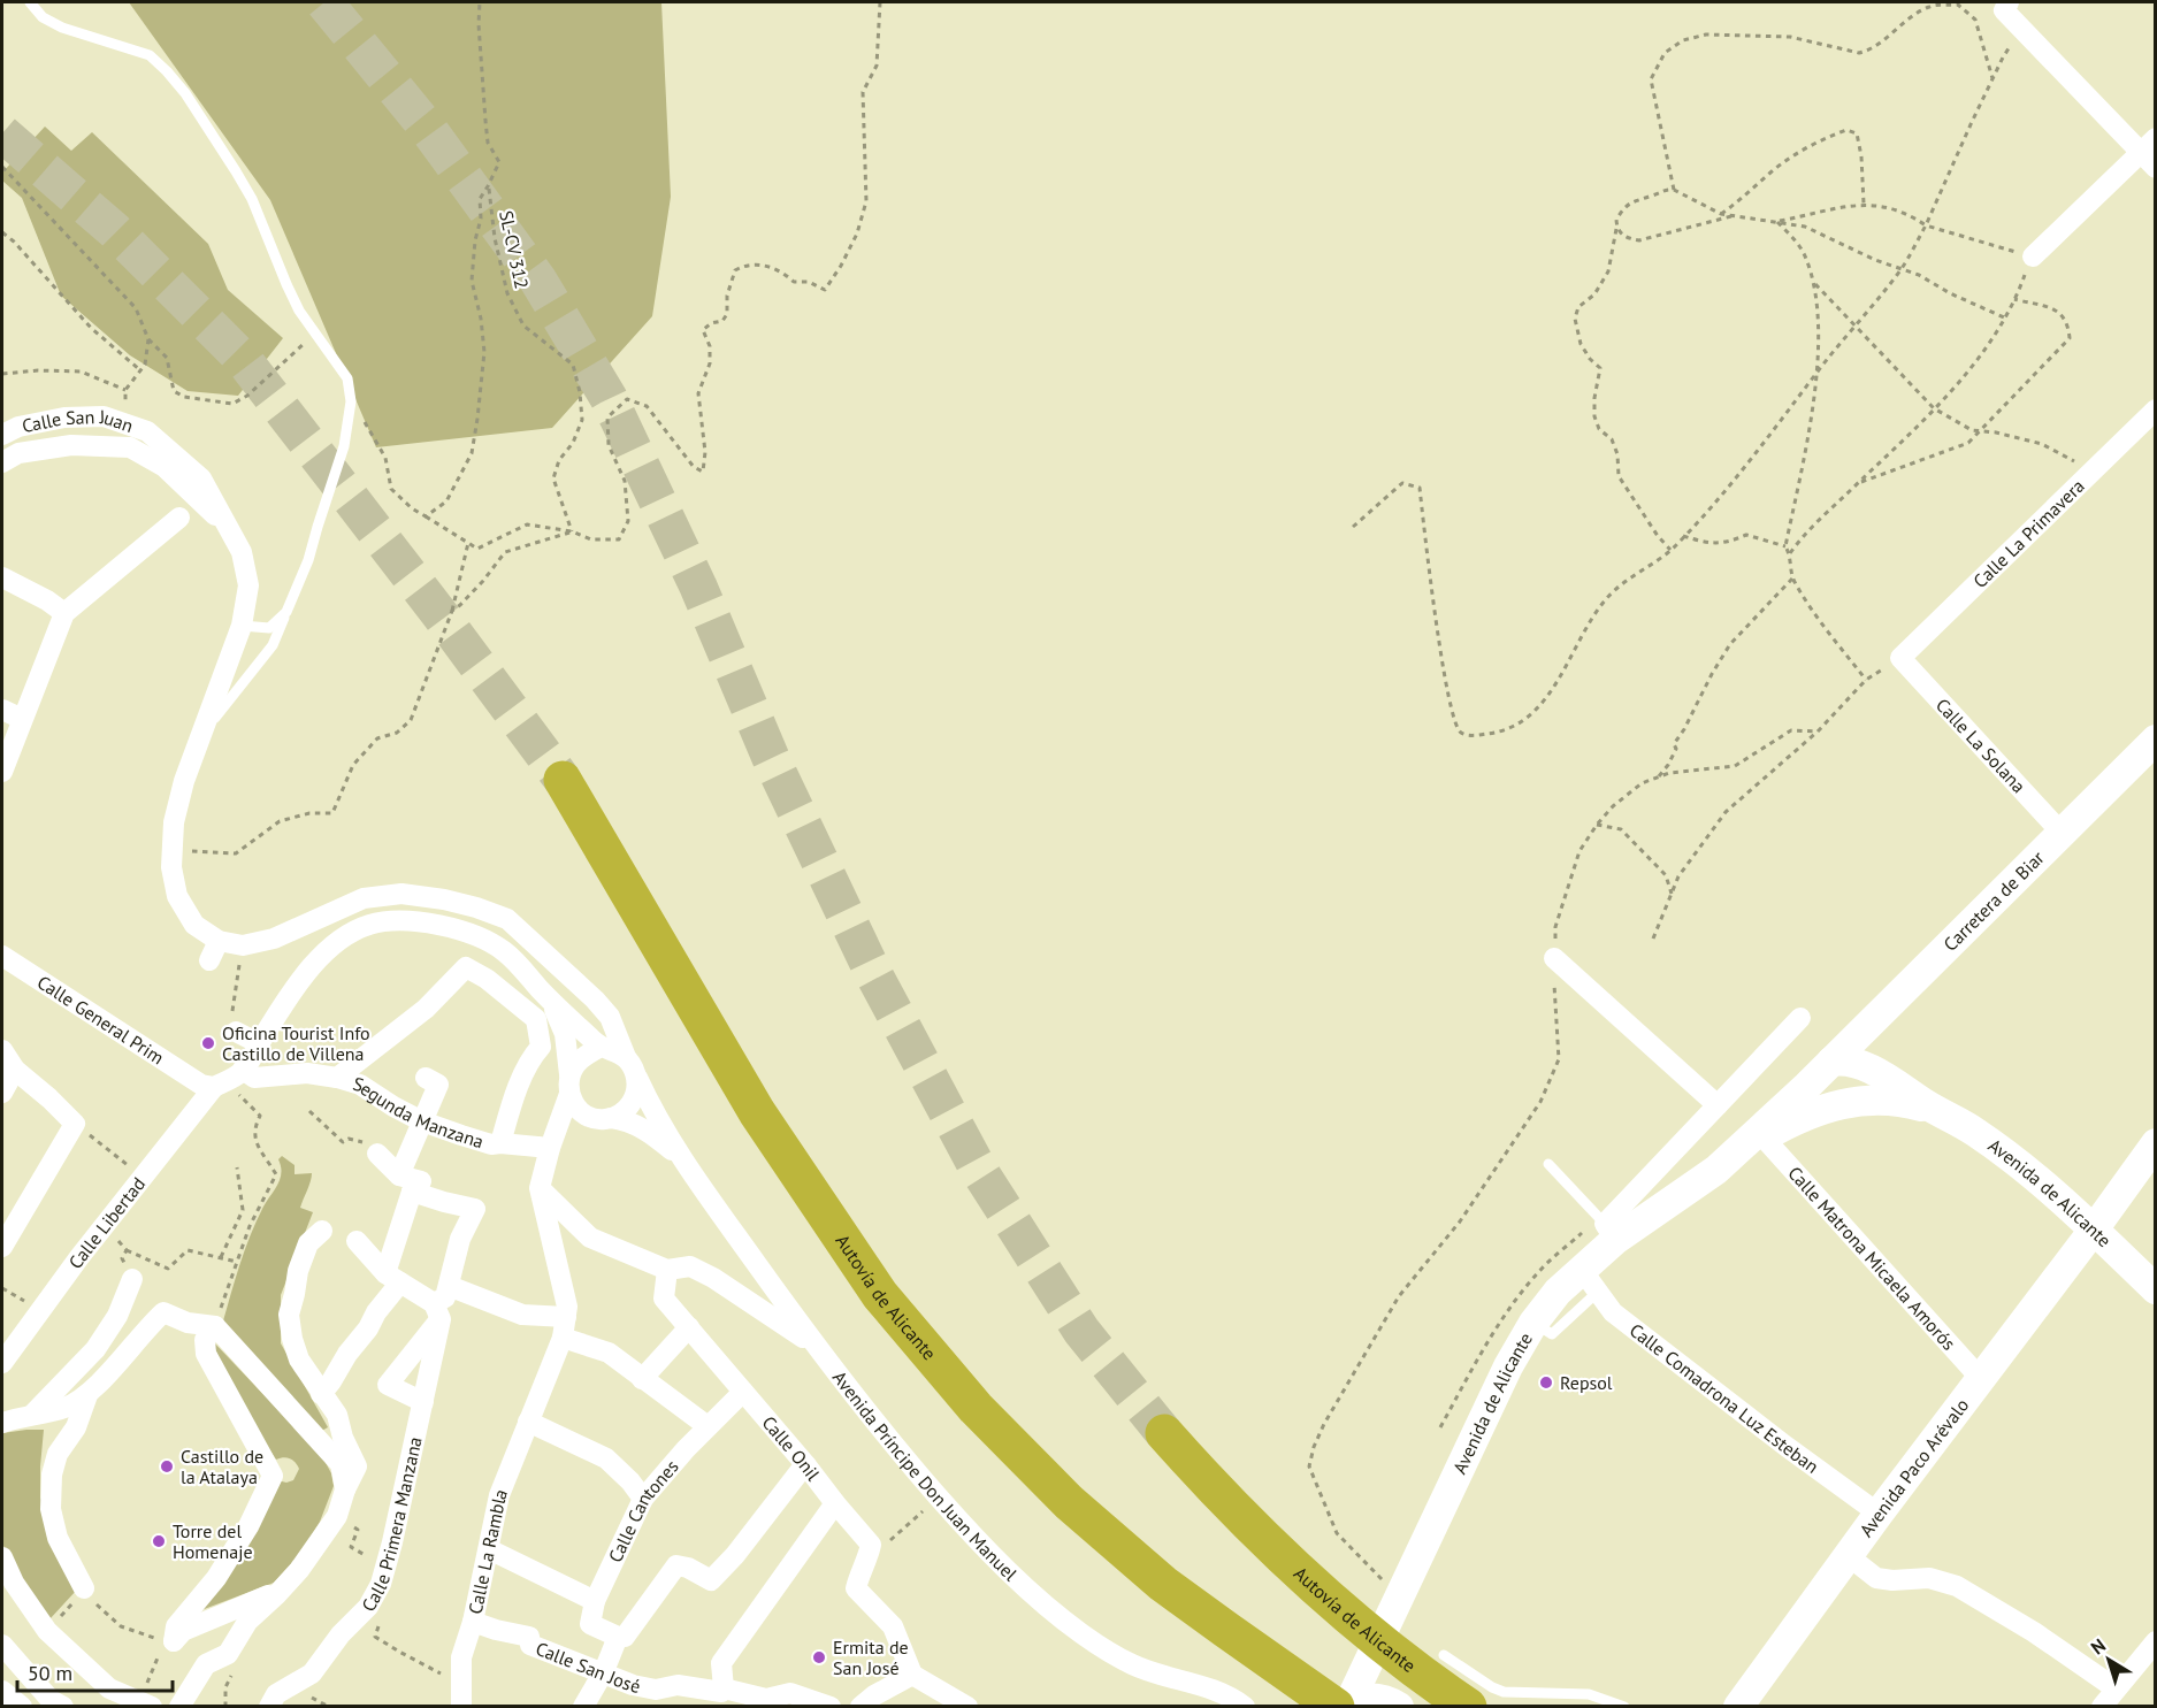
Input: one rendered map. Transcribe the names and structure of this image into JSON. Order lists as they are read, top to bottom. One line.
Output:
{"streets":{"highway":["Autovía de Alicante"],"main road":["Carretera de Biar","Avenida de Alicante","Avenida Paco Arévalo"],"street":["Calle San Juan","Calle La Primavera","Calle La Solana","Calle General Prim","Segunda Manzana","Calle Libertad","Calle Matrona Micaela Amorós","Calle Comadrona Luz Esteban","Calle Onil","Avenida Príncipe Don Juan Manuel","Calle Cantones","Calle Primera Manzana","Calle La Rambla","Calle San José"],"path":["SL-CV 312"]},"crossings":[["Calle San Juan","Avenida Príncipe Don Juan Manuel"],["Calle La Primavera","Calle La Solana"],["Calle La Solana","Carretera de Biar"],["Carretera de Biar","Avenida de Alicante"],["Calle General Prim","Segunda Manzana"],["Calle General Prim","Calle Libertad"],["Segunda Manzana","Calle Libertad"],["Segunda Manzana","Calle La Rambla"],["Avenida de Alicante","Calle Matrona Micaela Amorós"],["Avenida de Alicante","Autovía de Alicante"],["Avenida de Alicante","Calle Comadrona Luz Esteban"],["Avenida de Alicante","Avenida Paco Arévalo"],["Calle Matrona Micaela Amorós","Avenida Paco Arévalo"],["Calle Comadrona Luz Esteban","Avenida Paco Arévalo"],["Calle Onil","Calle Cantones"],["Avenida Príncipe Don Juan Manuel","Calle La Rambla"],["Calle La Rambla","Calle San José"]],"places":["Oficina Tourist Info Castillo de Villena","Repsol","Castillo de la Atalaya","Torre del Homenaje","Ermita de San José"],"scale_bar":"50 m","north":"top left"}
